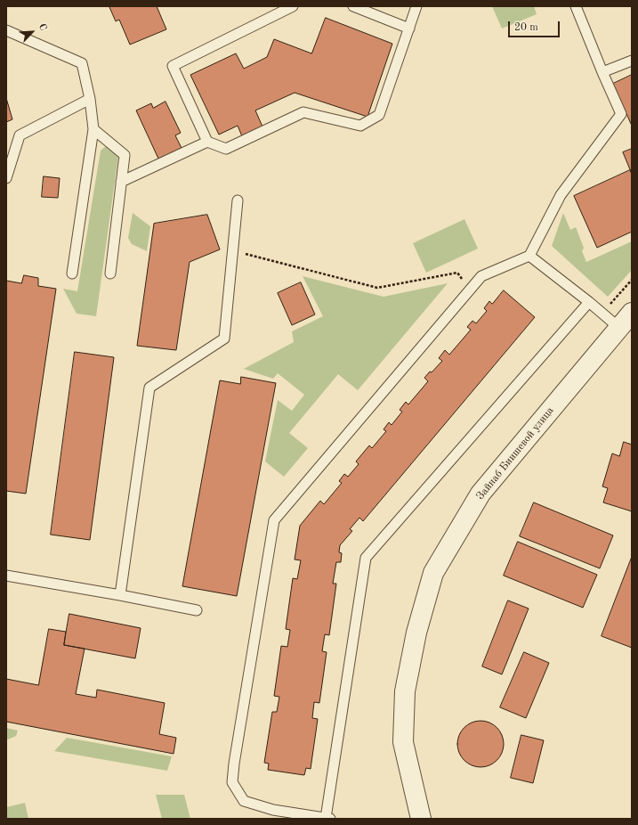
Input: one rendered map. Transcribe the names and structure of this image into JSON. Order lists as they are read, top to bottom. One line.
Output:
{"streets":{"street":["Зайнаб Биишевой улица"]},"scale_bar":"20 m","north":"top right"}
